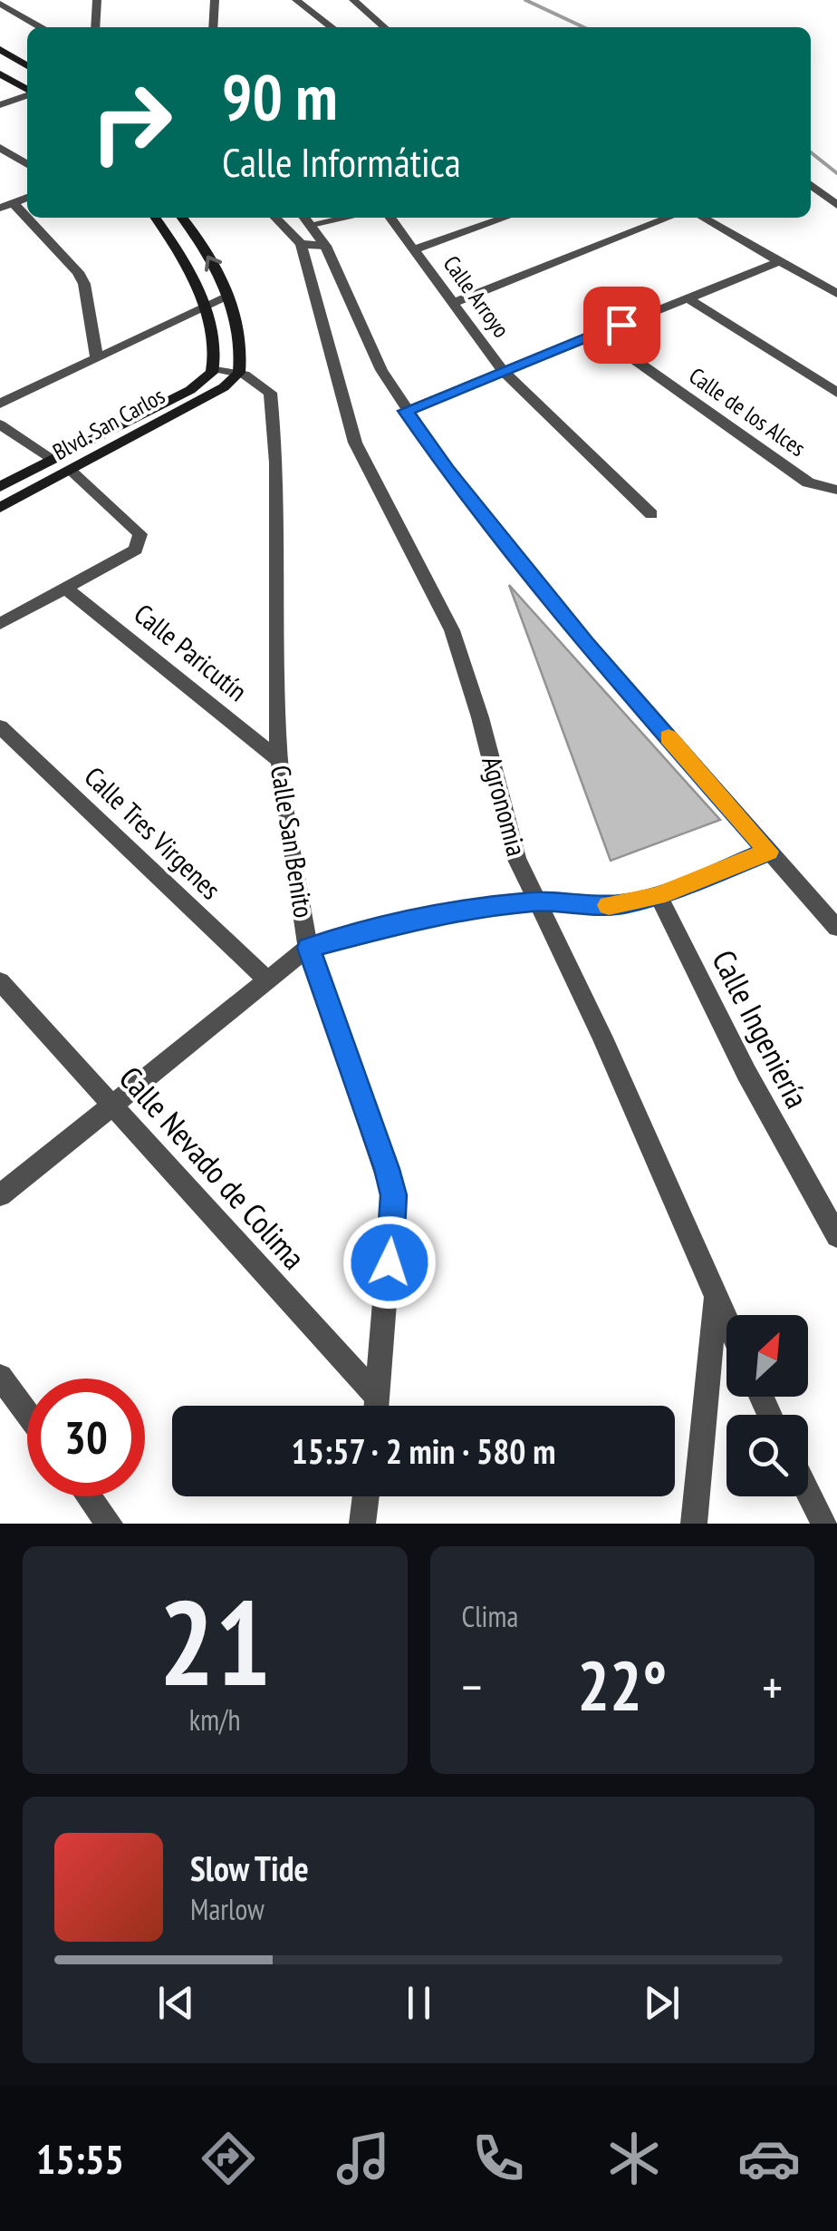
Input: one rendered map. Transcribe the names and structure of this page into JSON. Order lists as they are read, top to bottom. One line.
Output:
{"streets":{"main road":["Blvd. San Carlos"],"street":["Calle Arroyo","Calle de los Alces","Calle Paricutín","Agronomia","Calle Tres Virgenes","Calle San Benito","Calle Ingeniería","Calle Nevado de Colima"]},"crossings":[["Blvd. San Carlos","Calle San Benito"],["Calle Paricutín","Calle San Benito"]],"north":"top right","page":{"turn":["90 m","Calle Informática"],"limit":"30","trip":"15:57 · 2 min · 580 m","tile":[["21","km/h"],"Clima"],"heat":["−","22°","+"],"song":["Slow Tide","Marlow"],"tabs":"15:55"}}
